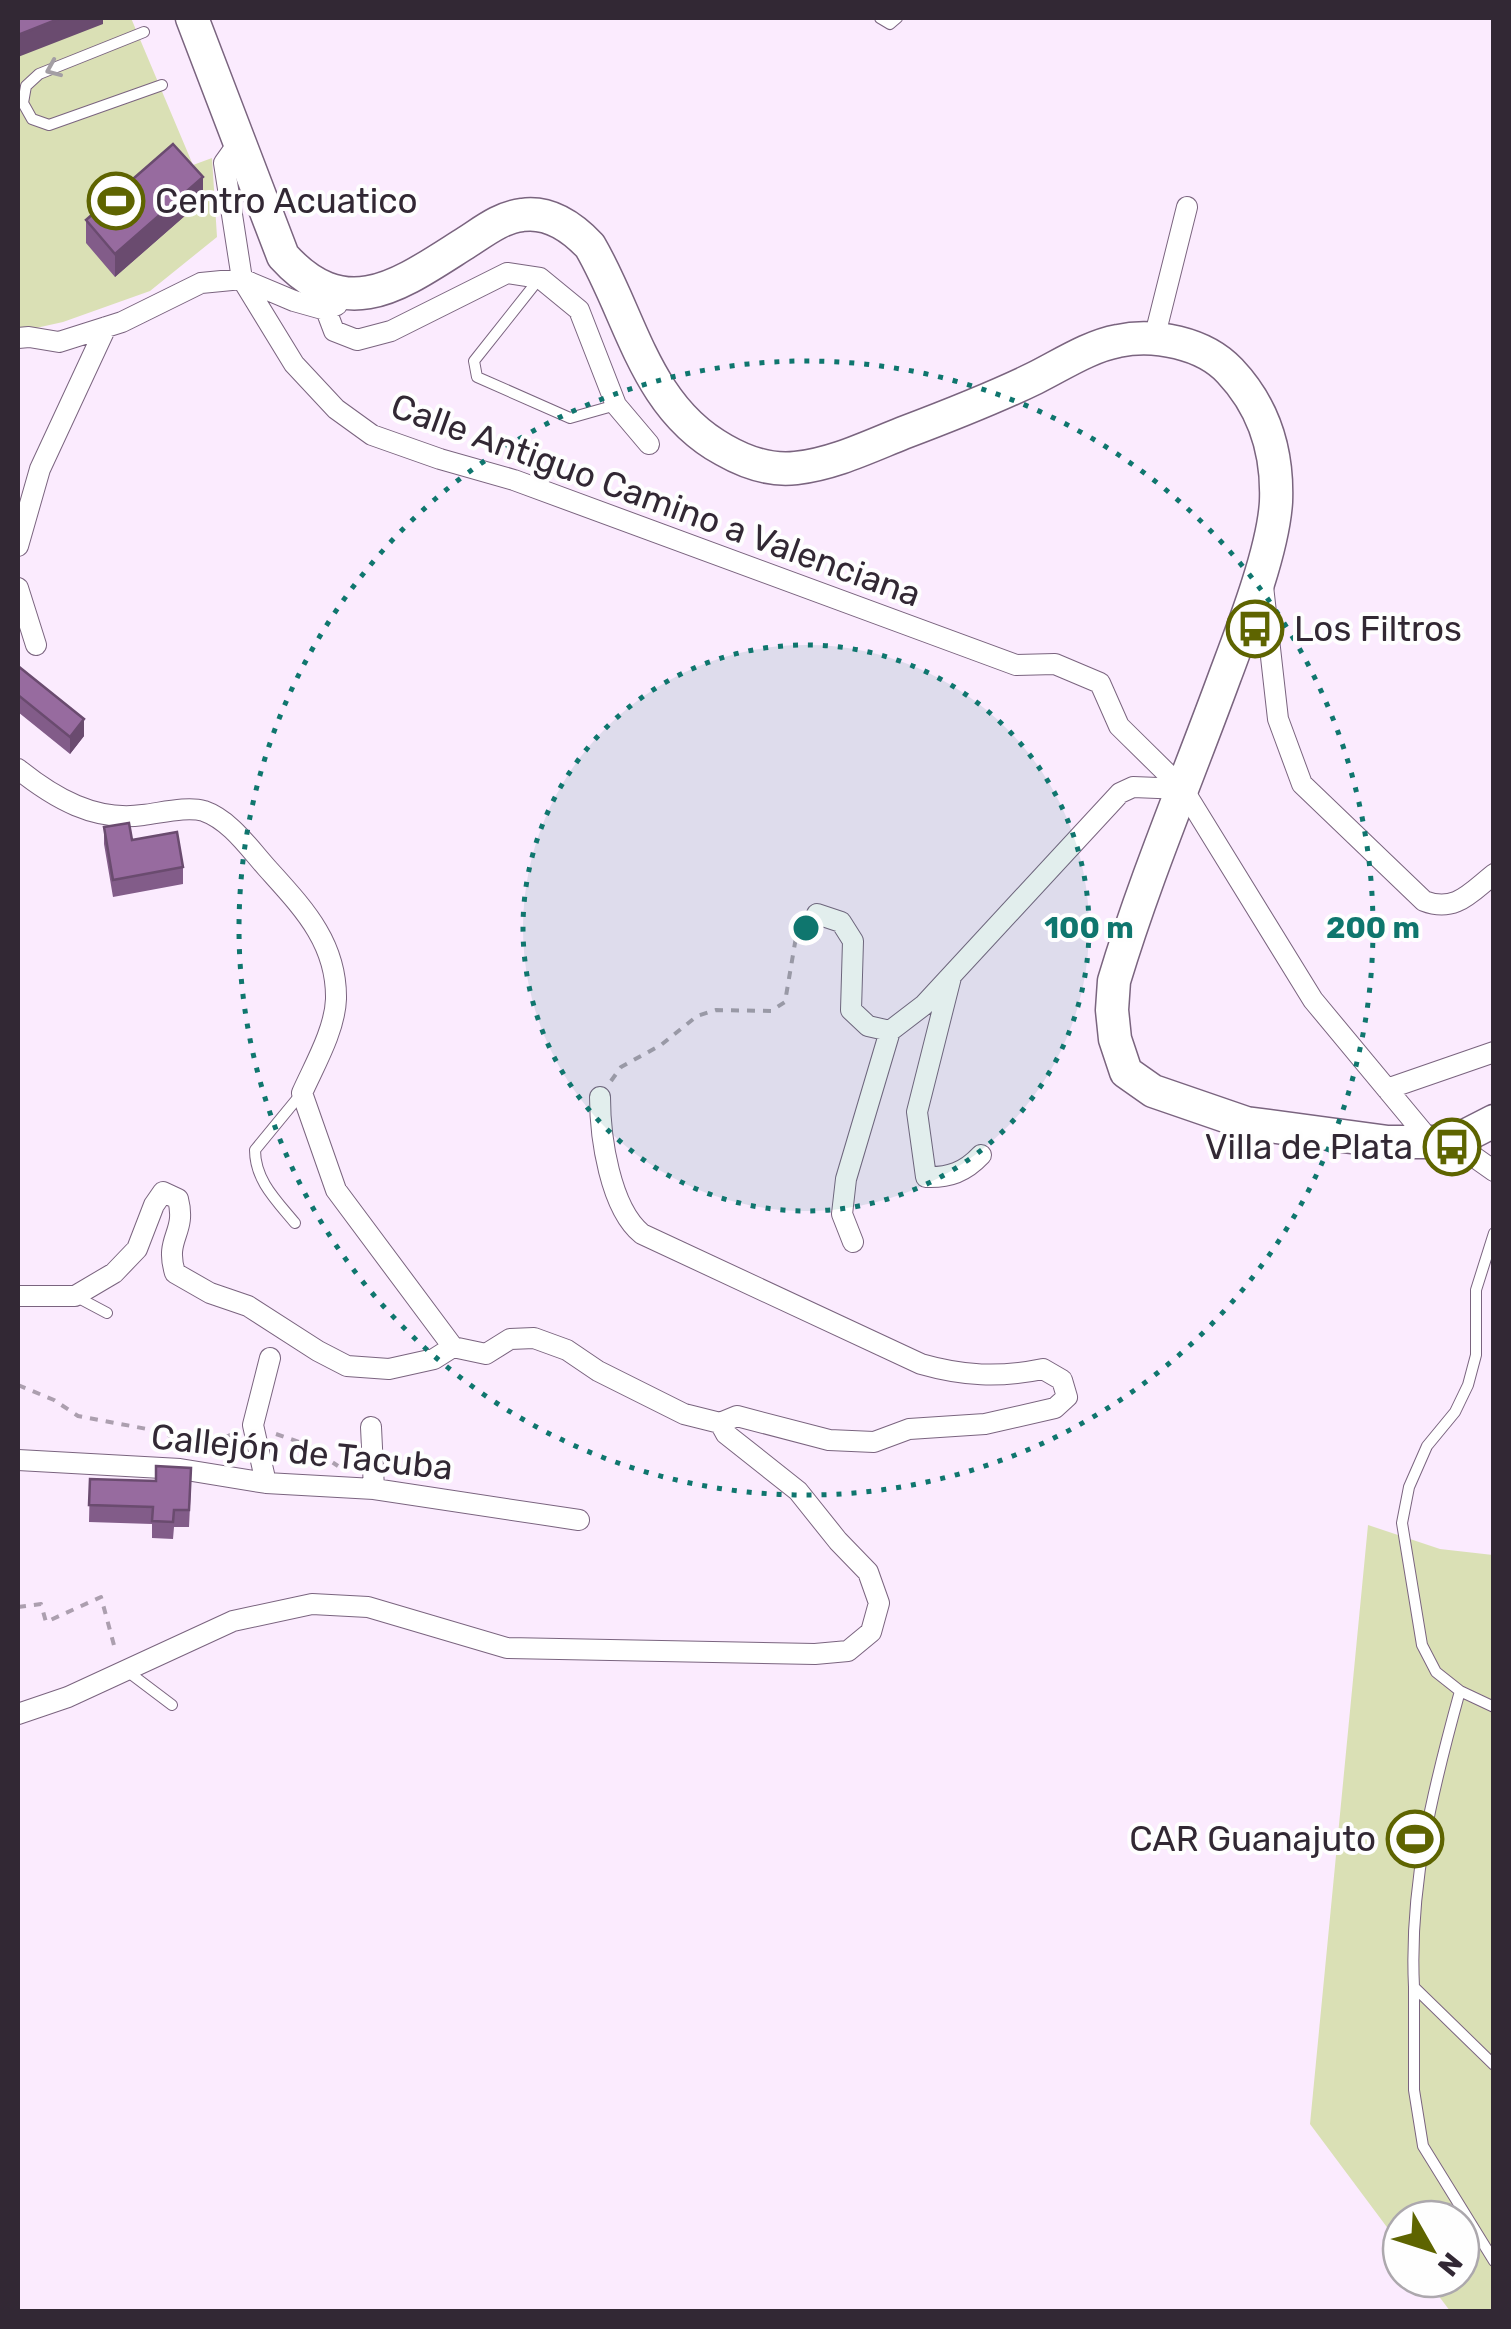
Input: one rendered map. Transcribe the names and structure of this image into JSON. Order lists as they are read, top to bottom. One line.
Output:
{"streets":{"street":["Calle Antiguo Camino a Valenciana","Callejón de Tacuba"]},"places":{"sports":["Centro Acuatico","CAR Guanajuto"],"bus stop":["Los Filtros","Villa de Plata"]},"north":"bottom right","rings":["100 m","200 m"]}
